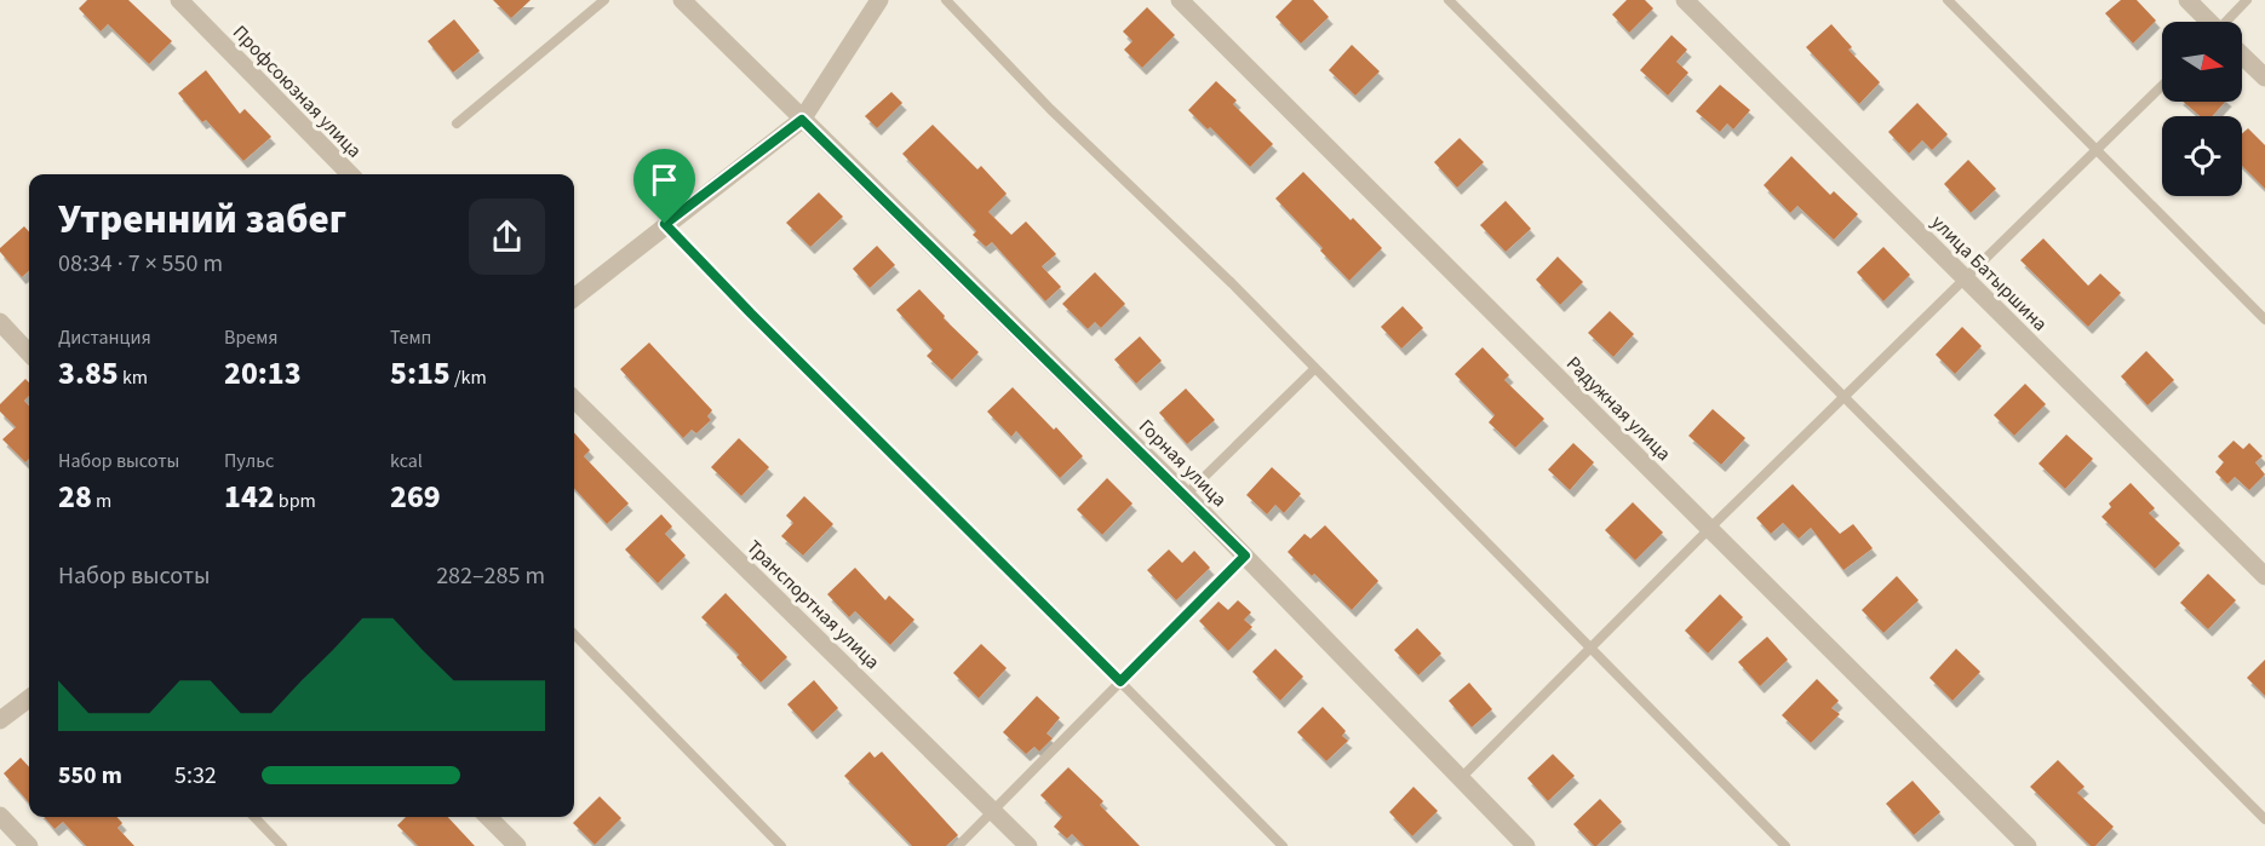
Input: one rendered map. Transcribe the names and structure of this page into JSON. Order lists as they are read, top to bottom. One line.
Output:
{"streets":{"street":["Профсоюзная улица","улица Батыршина","Радужная улица","Горная улица","Транспортная улица"]},"north":"right","page":{"heading":["Утренний забег","08:34 · 7 × 550 m"],"stats":[["Дистанция","3.85 km"],["Время","20:13"],["Темп","5:15 /km"],["Набор высоты","28 m"],["Пульс","142 bpm"],["kcal","269"]],"chart":["Набор высоты","282–285 m"],"list":[{"name":"550 m","note":"5:32"}]}}
